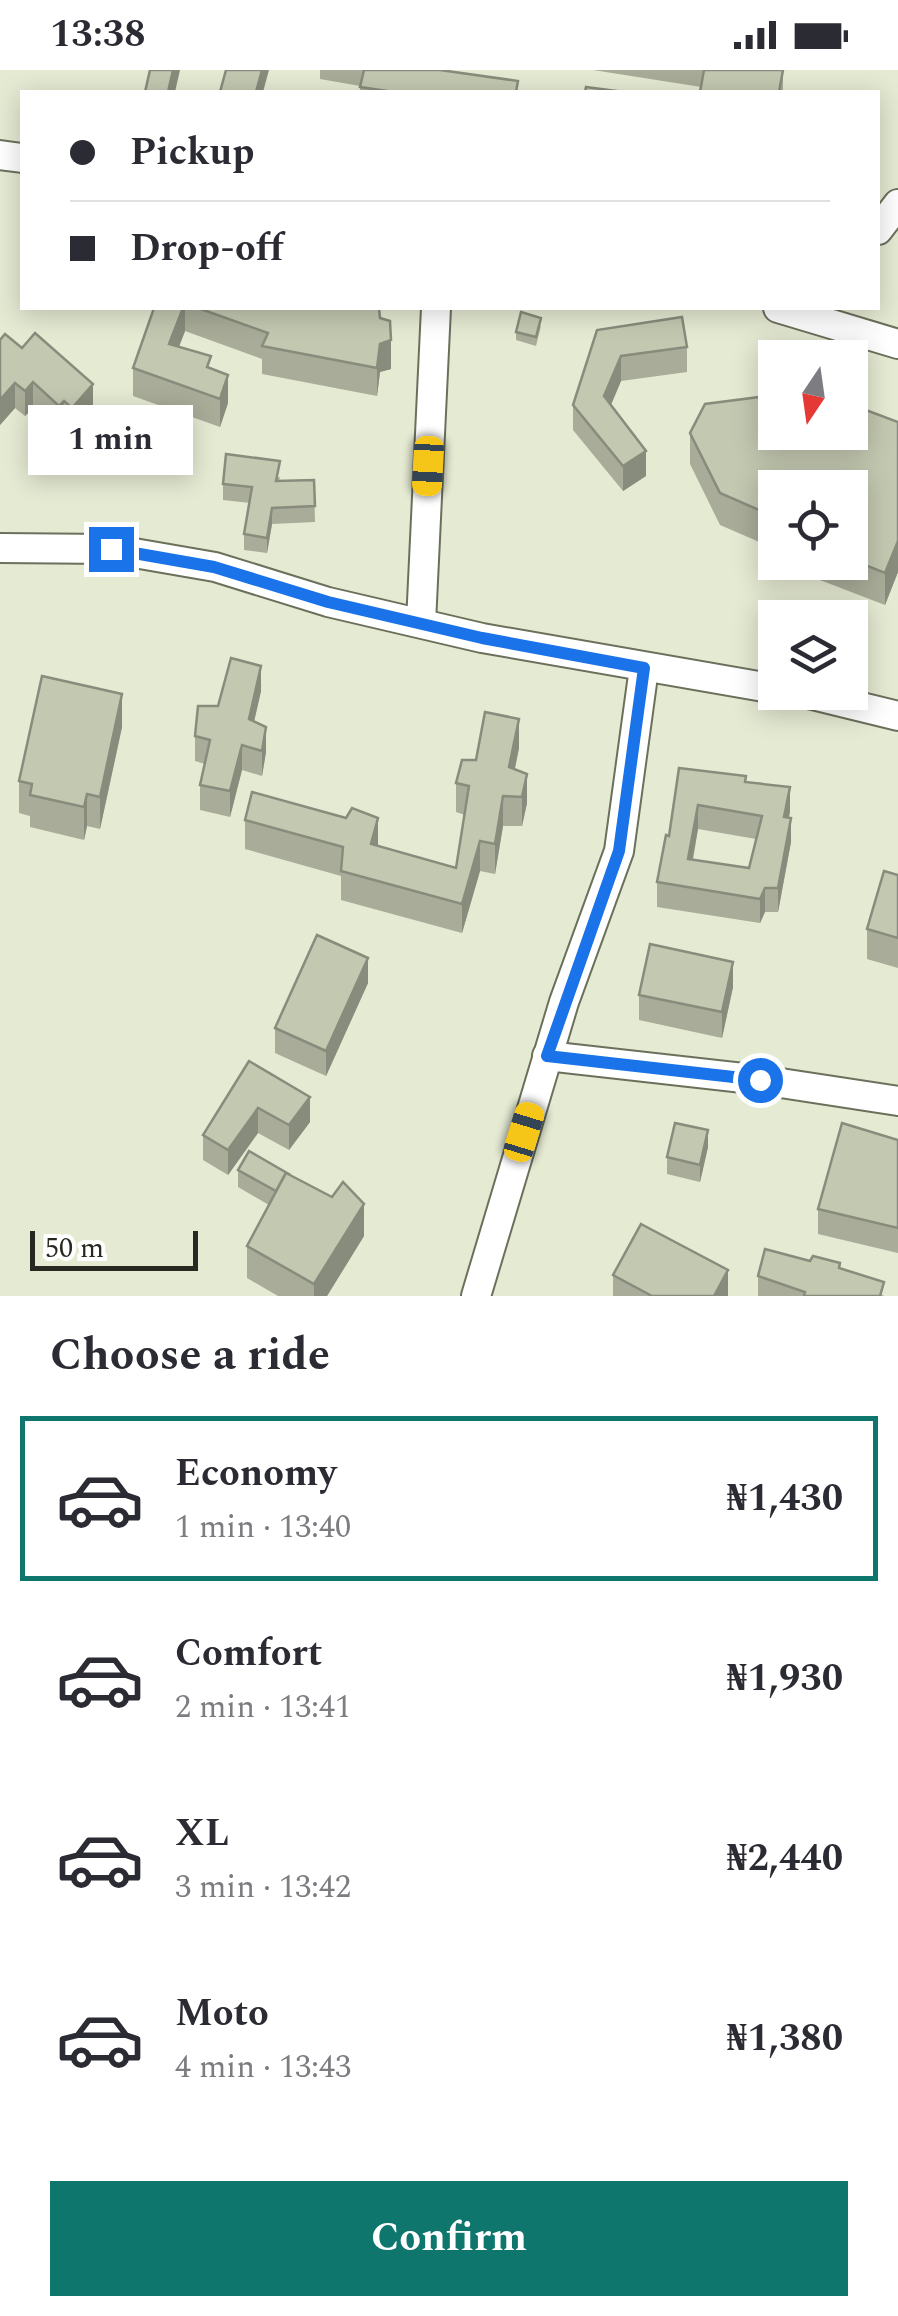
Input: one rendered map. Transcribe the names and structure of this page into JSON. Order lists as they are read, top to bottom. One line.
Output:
{"scale_bar":"50 m","north":"bottom","page":{"status":"13:38","banner":["Pickup","Drop-off"],"bubble":"1 min","scale":"50 m","heading":"Choose a ride","list":[{"name":"Economy","note":"1 min · 13:40","value":"₦1,430"},{"name":"Comfort","note":"2 min · 13:41","value":"₦1,930"},{"name":"XL","note":"3 min · 13:42","value":"₦2,440"},{"name":"Moto","note":"4 min · 13:43","value":"₦1,380"}],"buttons":"Confirm"}}
